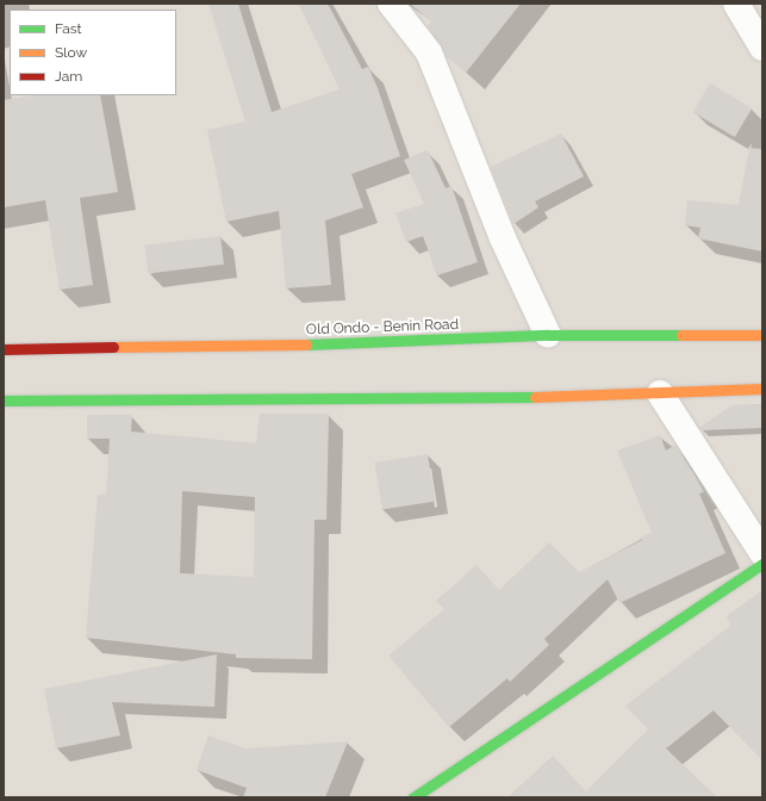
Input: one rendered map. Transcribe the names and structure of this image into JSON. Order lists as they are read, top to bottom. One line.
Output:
{"streets":{"main road":["Old Ondo - Benin Road"]},"legend":["Fast","Slow","Jam"]}
